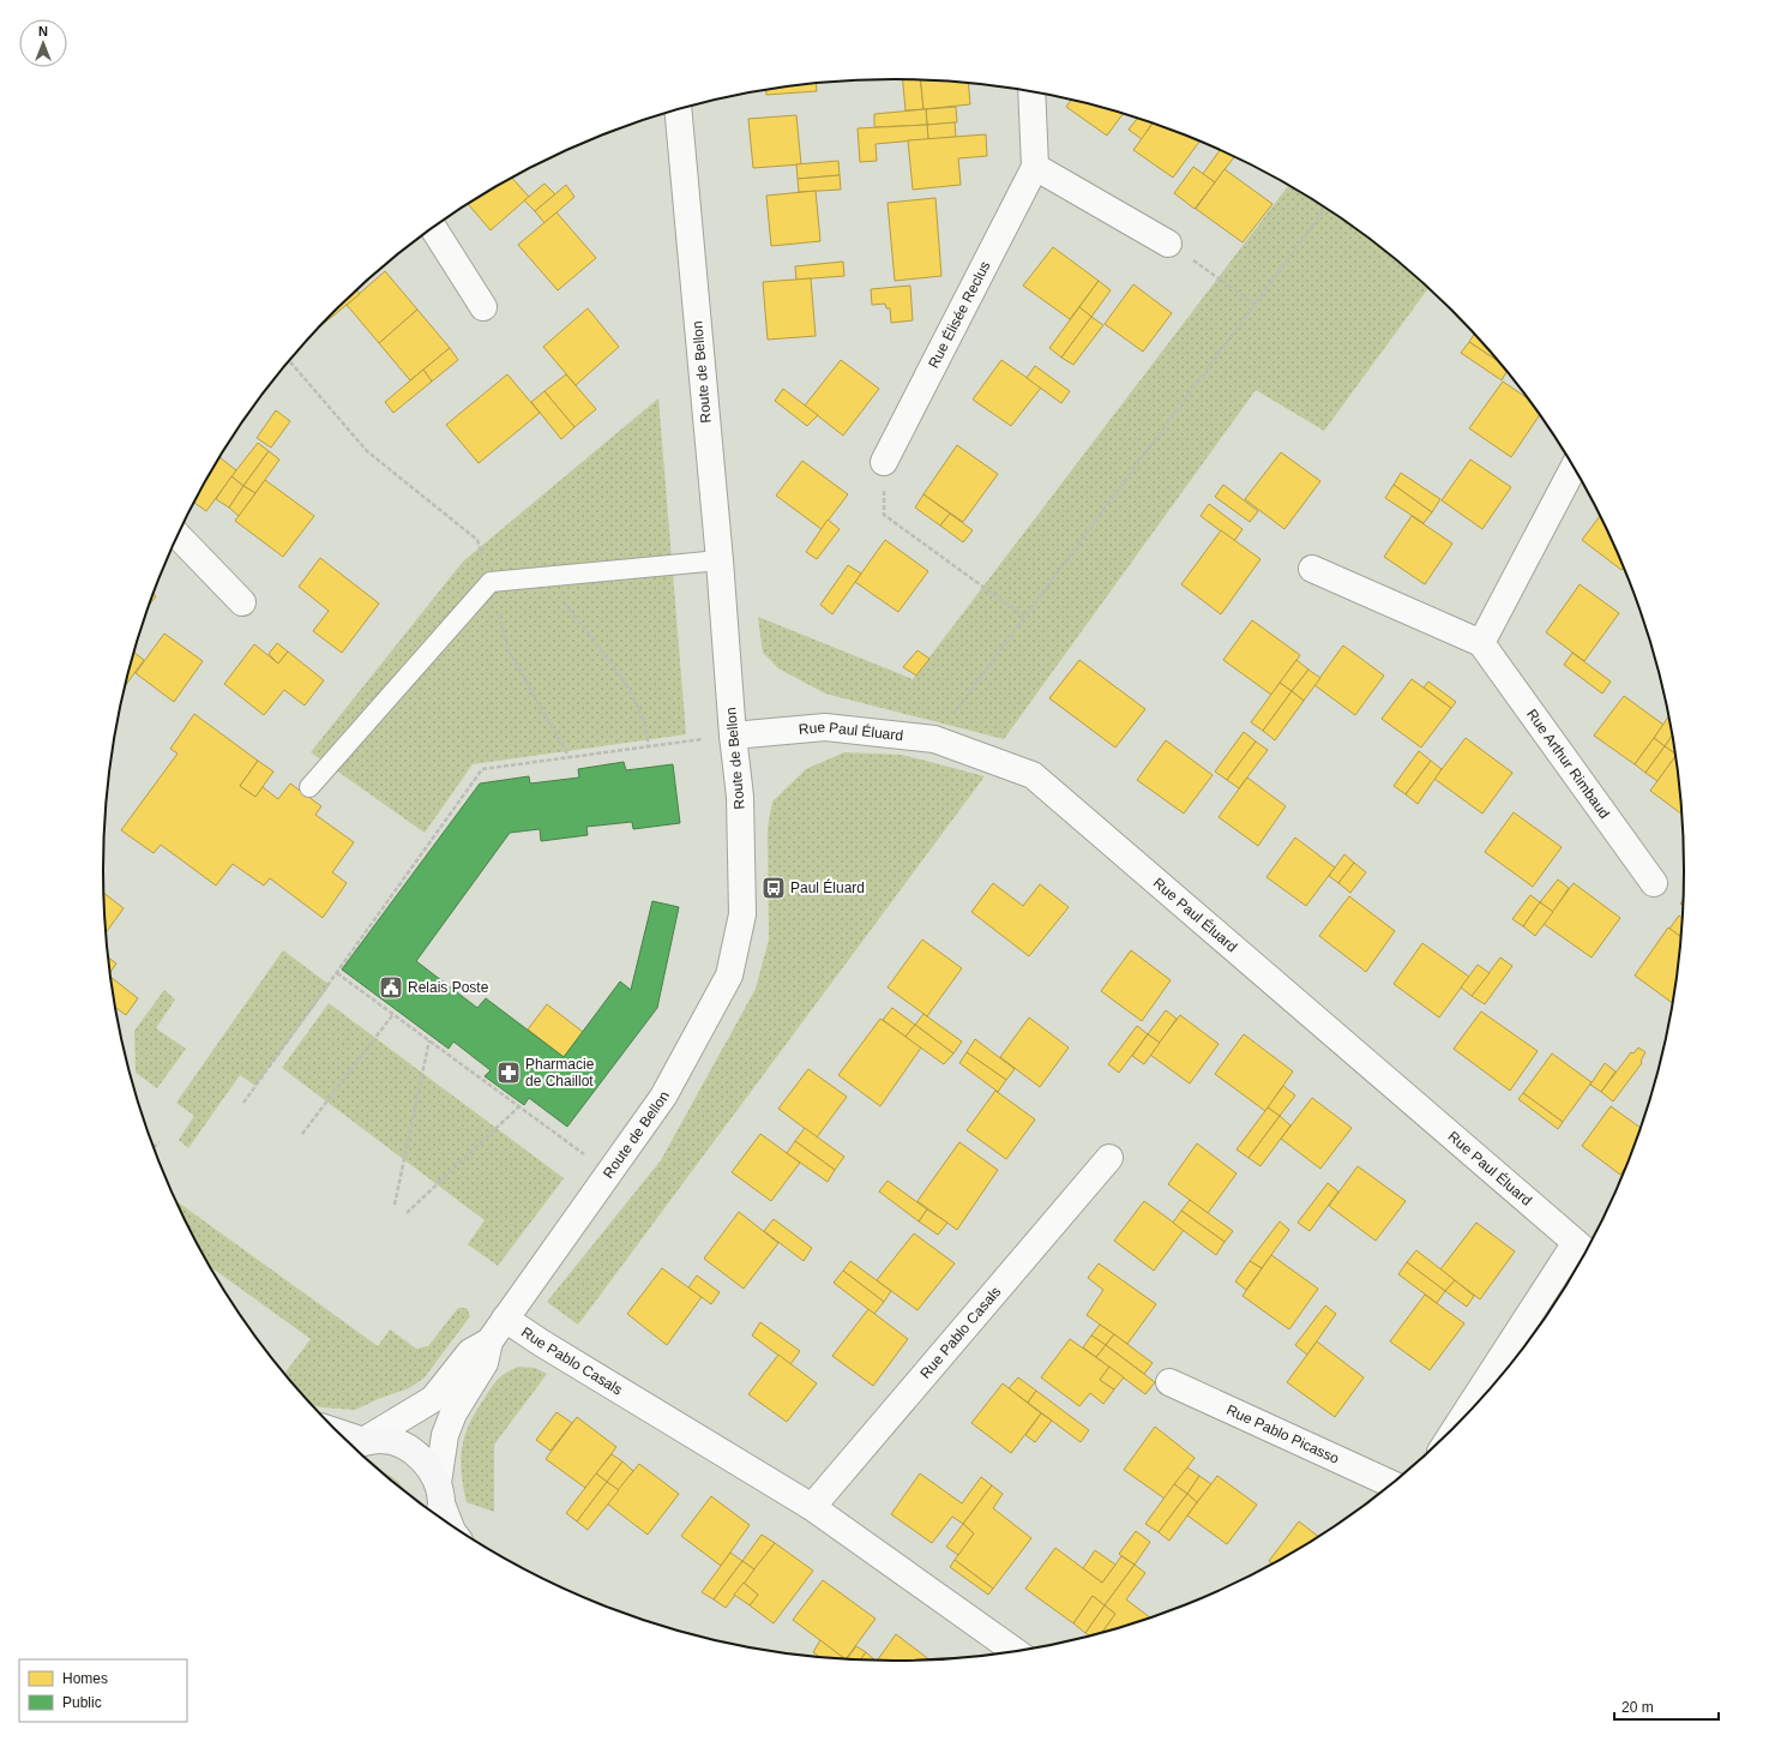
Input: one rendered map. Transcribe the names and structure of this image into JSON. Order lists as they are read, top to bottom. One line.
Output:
{"streets":{"street":["Rue Élisée Reclus","Route de Bellon","Rue Paul Éluard","Rue Arthur Rimbaud","Rue Pablo Casals","Rue Pablo Picasso"]},"crossings":[["Route de Bellon","Rue Paul Éluard"],["Route de Bellon","Rue Pablo Casals"]],"places":{"bus stop":["Paul Éluard"],"public building":["Relais Poste"],"pharmacy":["Pharmacie de Chaillot"]},"legend":["Homes","Public"],"scale_bar":"20 m","north":"top"}
